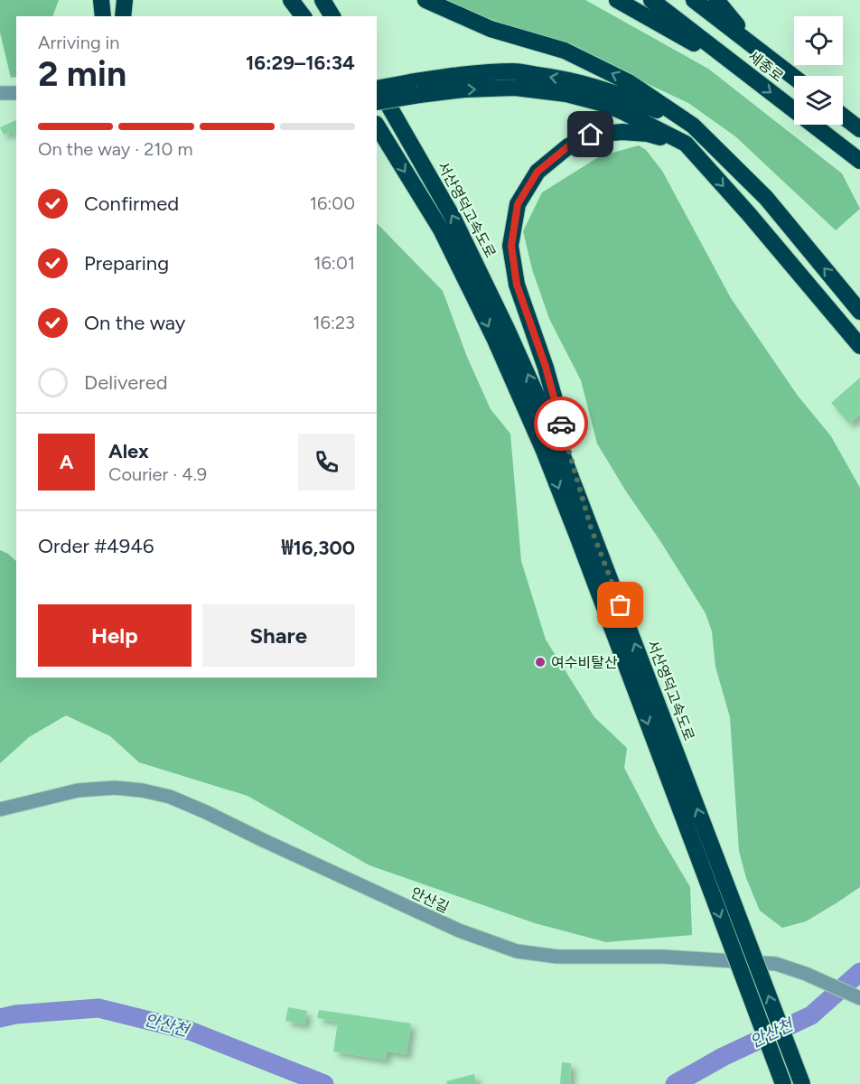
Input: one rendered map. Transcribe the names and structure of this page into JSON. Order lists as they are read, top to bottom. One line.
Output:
{"streets":{"highway":["세종로","서산영덕고속도로"],"street":["안산길"]},"water":["안산천"],"places":["여수비탈산"],"page":{"heading":["2 min","Arriving in","16:29–16:34"],"panel":["Alex","Courier · 4.9","Order #4946","₩16,300"],"bar":"On the way · 210 m","list":[["Confirmed","16:00"],["Preparing","16:01"],["On the way","16:23"],"Delivered"],"round":"A","buttons":["Help","Share"]}}
